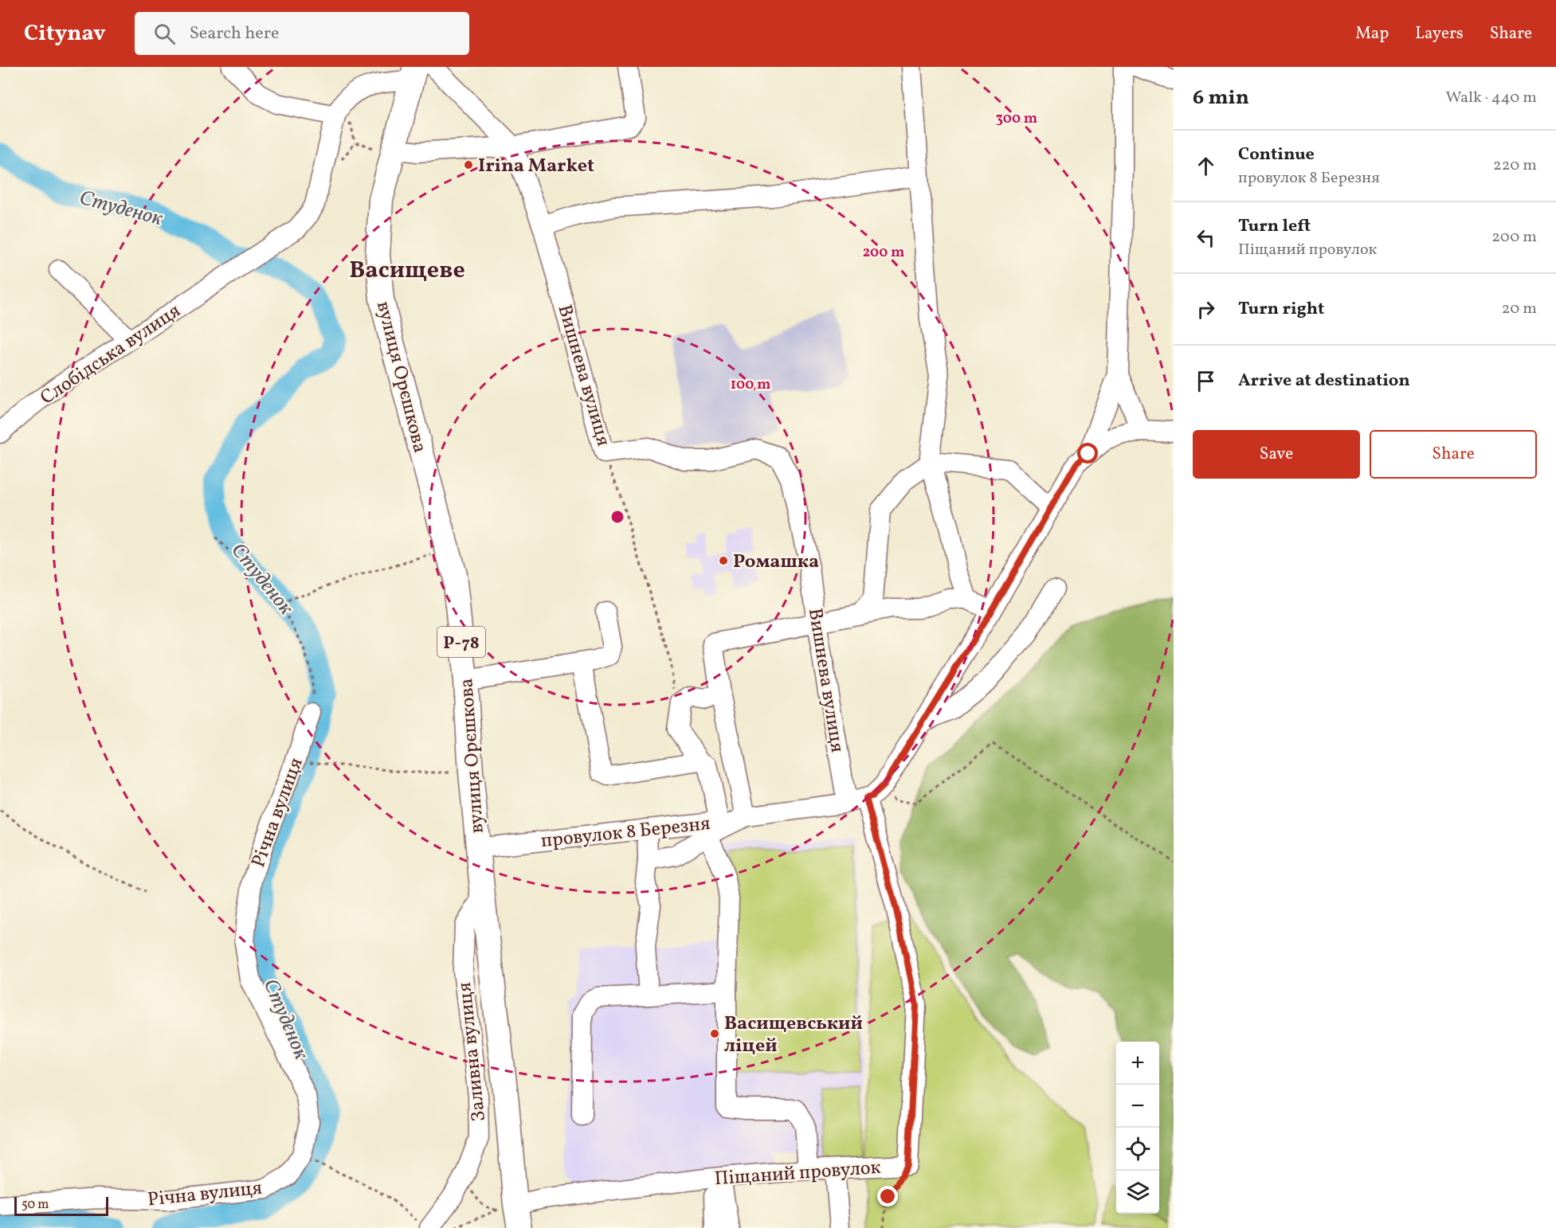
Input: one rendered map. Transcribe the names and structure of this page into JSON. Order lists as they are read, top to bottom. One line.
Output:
{"streets":{"main road":["вулиця Орєшкова","Р-78"],"street":["Слобідська вулиця","Вишнева вулиця","Річна вулиця","провулок 8 Березня","Заливна вулиця","Піщаний провулок"]},"crossings":[["Вишнева вулиця","провулок 8 Березня"],["вулиця Орєшкова","провулок 8 Березня"],["вулиця Орєшкова","Заливна вулиця"],["вулиця Орєшкова","Піщаний провулок"],["провулок 8 Березня","Піщаний провулок"]],"districts":["Васищеве"],"water":["Студенок"],"places":["Irina Market","Ромашка","Васищевський ліцей"],"scale_bar":"50 m","page":{"header":"Citynav","search":"Search here","nav":["Map","Layers","Share"],"heading":["6 min","Walk · 440 m"],"list":[["Continue","провулок 8 Березня","220 m"],["Turn left","Піщаний провулок","200 m"],["Turn right","20 m"],"Arrive at destination"],"buttons":["Save","Share"],"map_buttons":["+","−"],"scale":"50 m"},"rings":["300 m","200 m","100 m"]}
